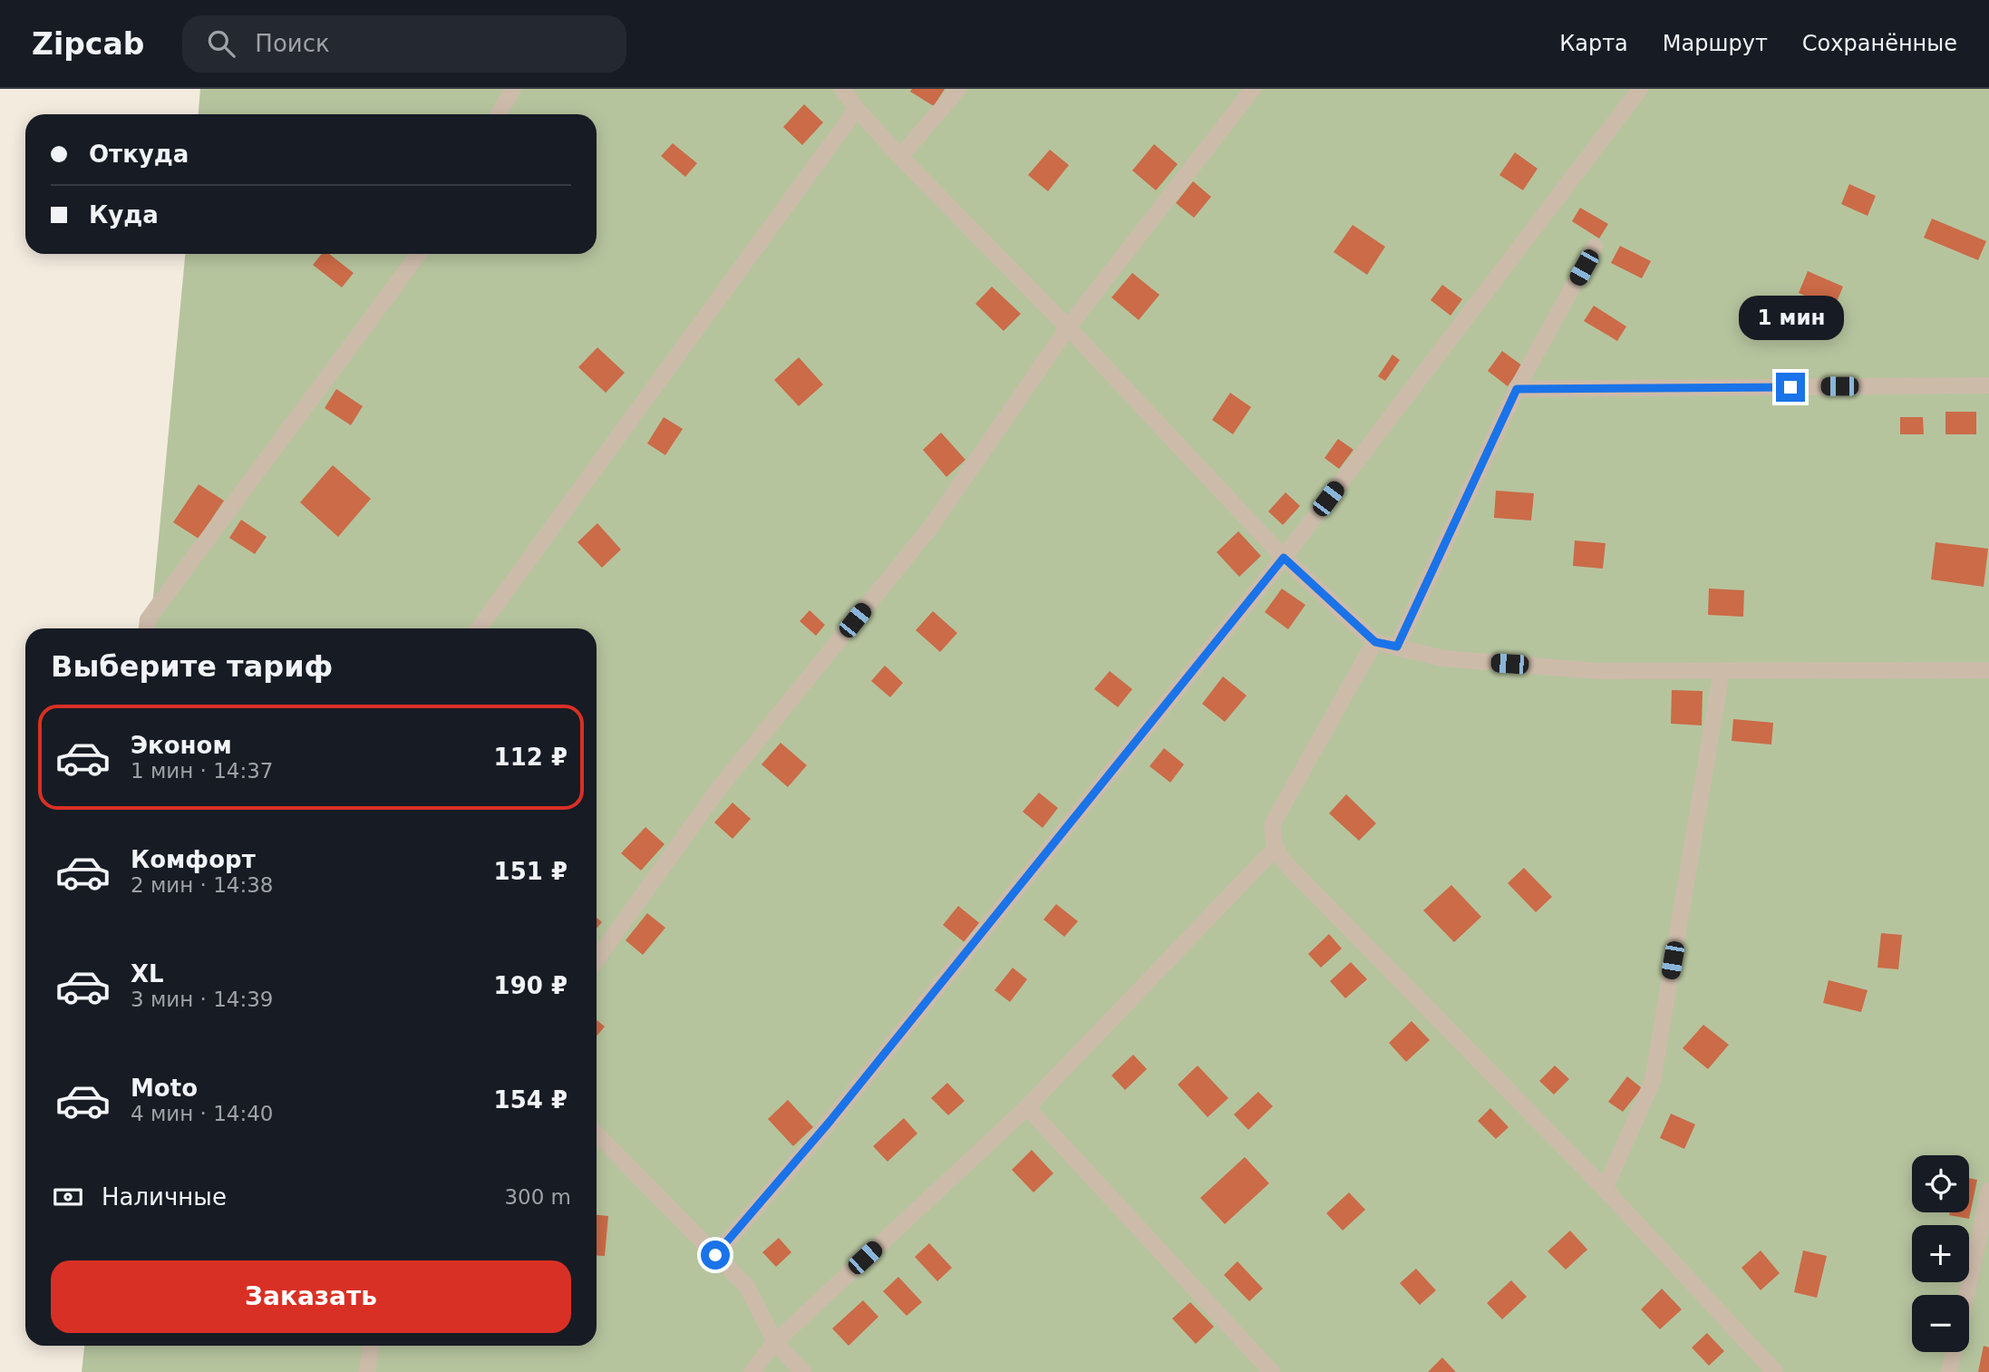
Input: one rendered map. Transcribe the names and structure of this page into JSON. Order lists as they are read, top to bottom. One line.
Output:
{"page":{"header":"Zipcab","search":"Поиск","nav":["Карта","Маршрут","Сохранённые"],"banner":["Откуда","Куда"],"bubble":"1 мин","heading":"Выберите тариф","list":[{"name":"Эконом","note":"1 мин · 14:37","value":"112 ₽"},{"name":"Комфорт","note":"2 мин · 14:38","value":"151 ₽"},{"name":"XL","note":"3 мин · 14:39","value":"190 ₽"},{"name":"Moto","note":"4 мин · 14:40","value":"154 ₽"}],"map_buttons":["+","−"],"pay":["Наличные","300 m"],"buttons":"Заказать"}}
